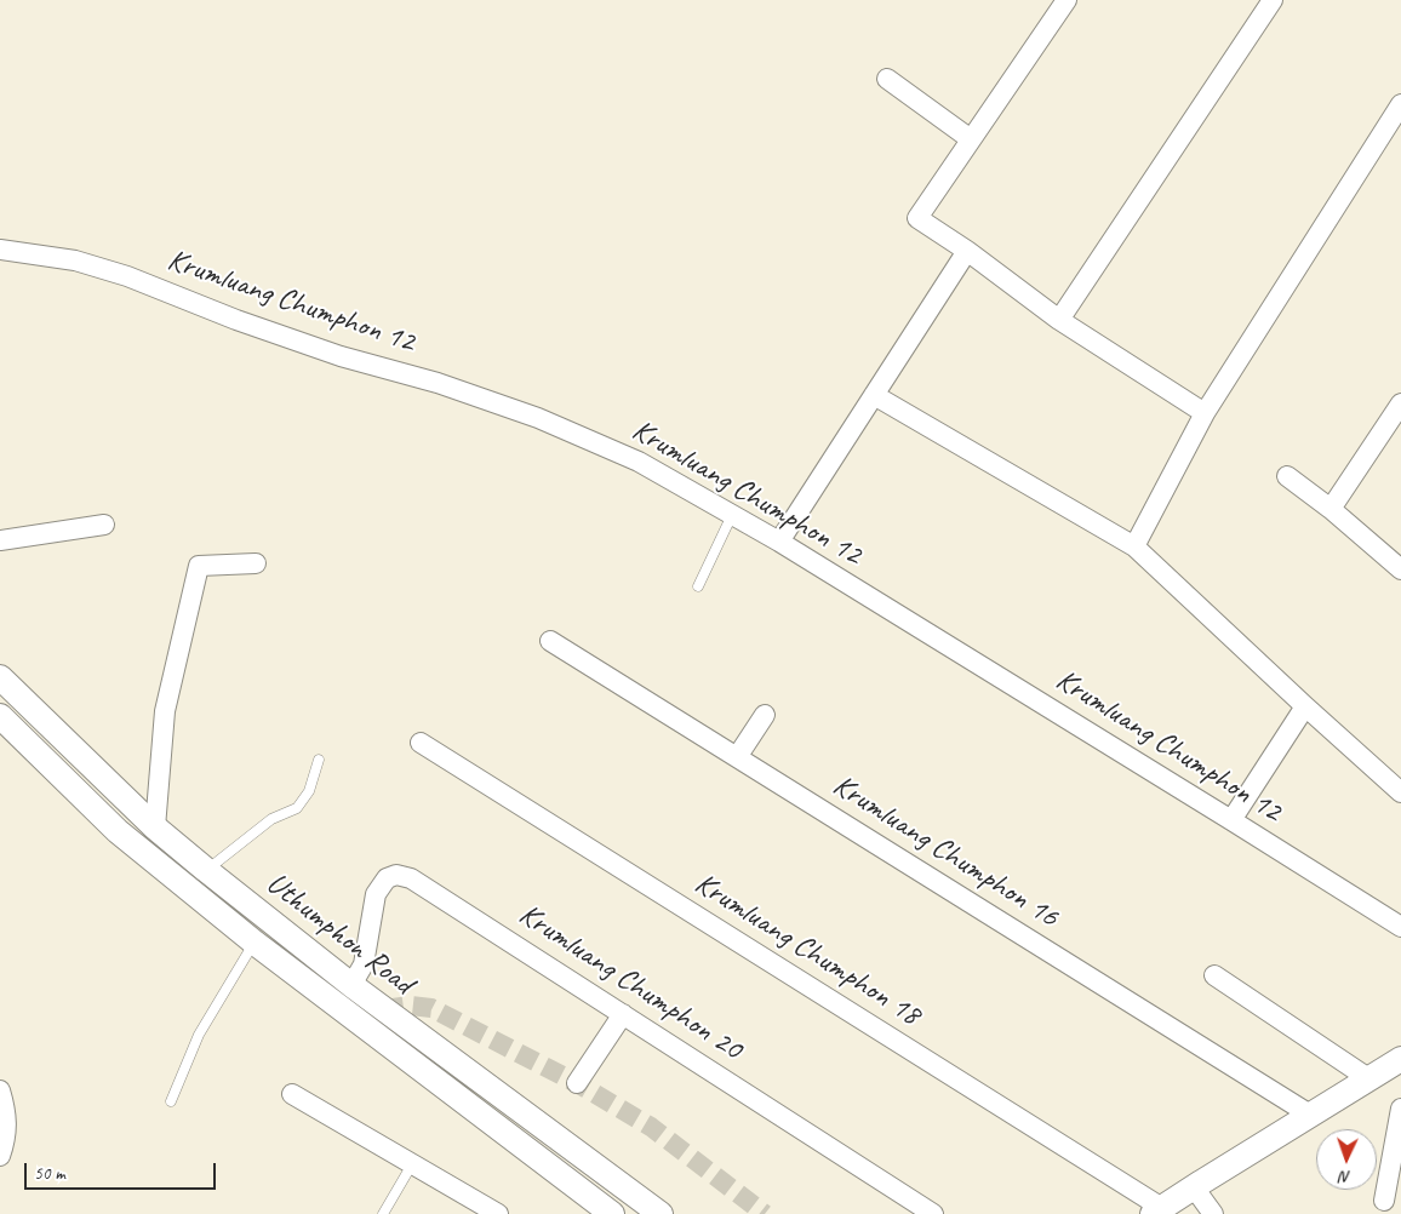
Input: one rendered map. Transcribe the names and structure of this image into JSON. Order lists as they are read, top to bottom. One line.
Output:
{"streets":{"street":["Krumluang Chumphon 12","Krumluang Chumphon 16","Uthumphon Road","Krumluang Chumphon 18","Krumluang Chumphon 20"]},"crossings":[["Uthumphon Road","Krumluang Chumphon 20"]],"scale_bar":"50 m","north":"bottom"}
